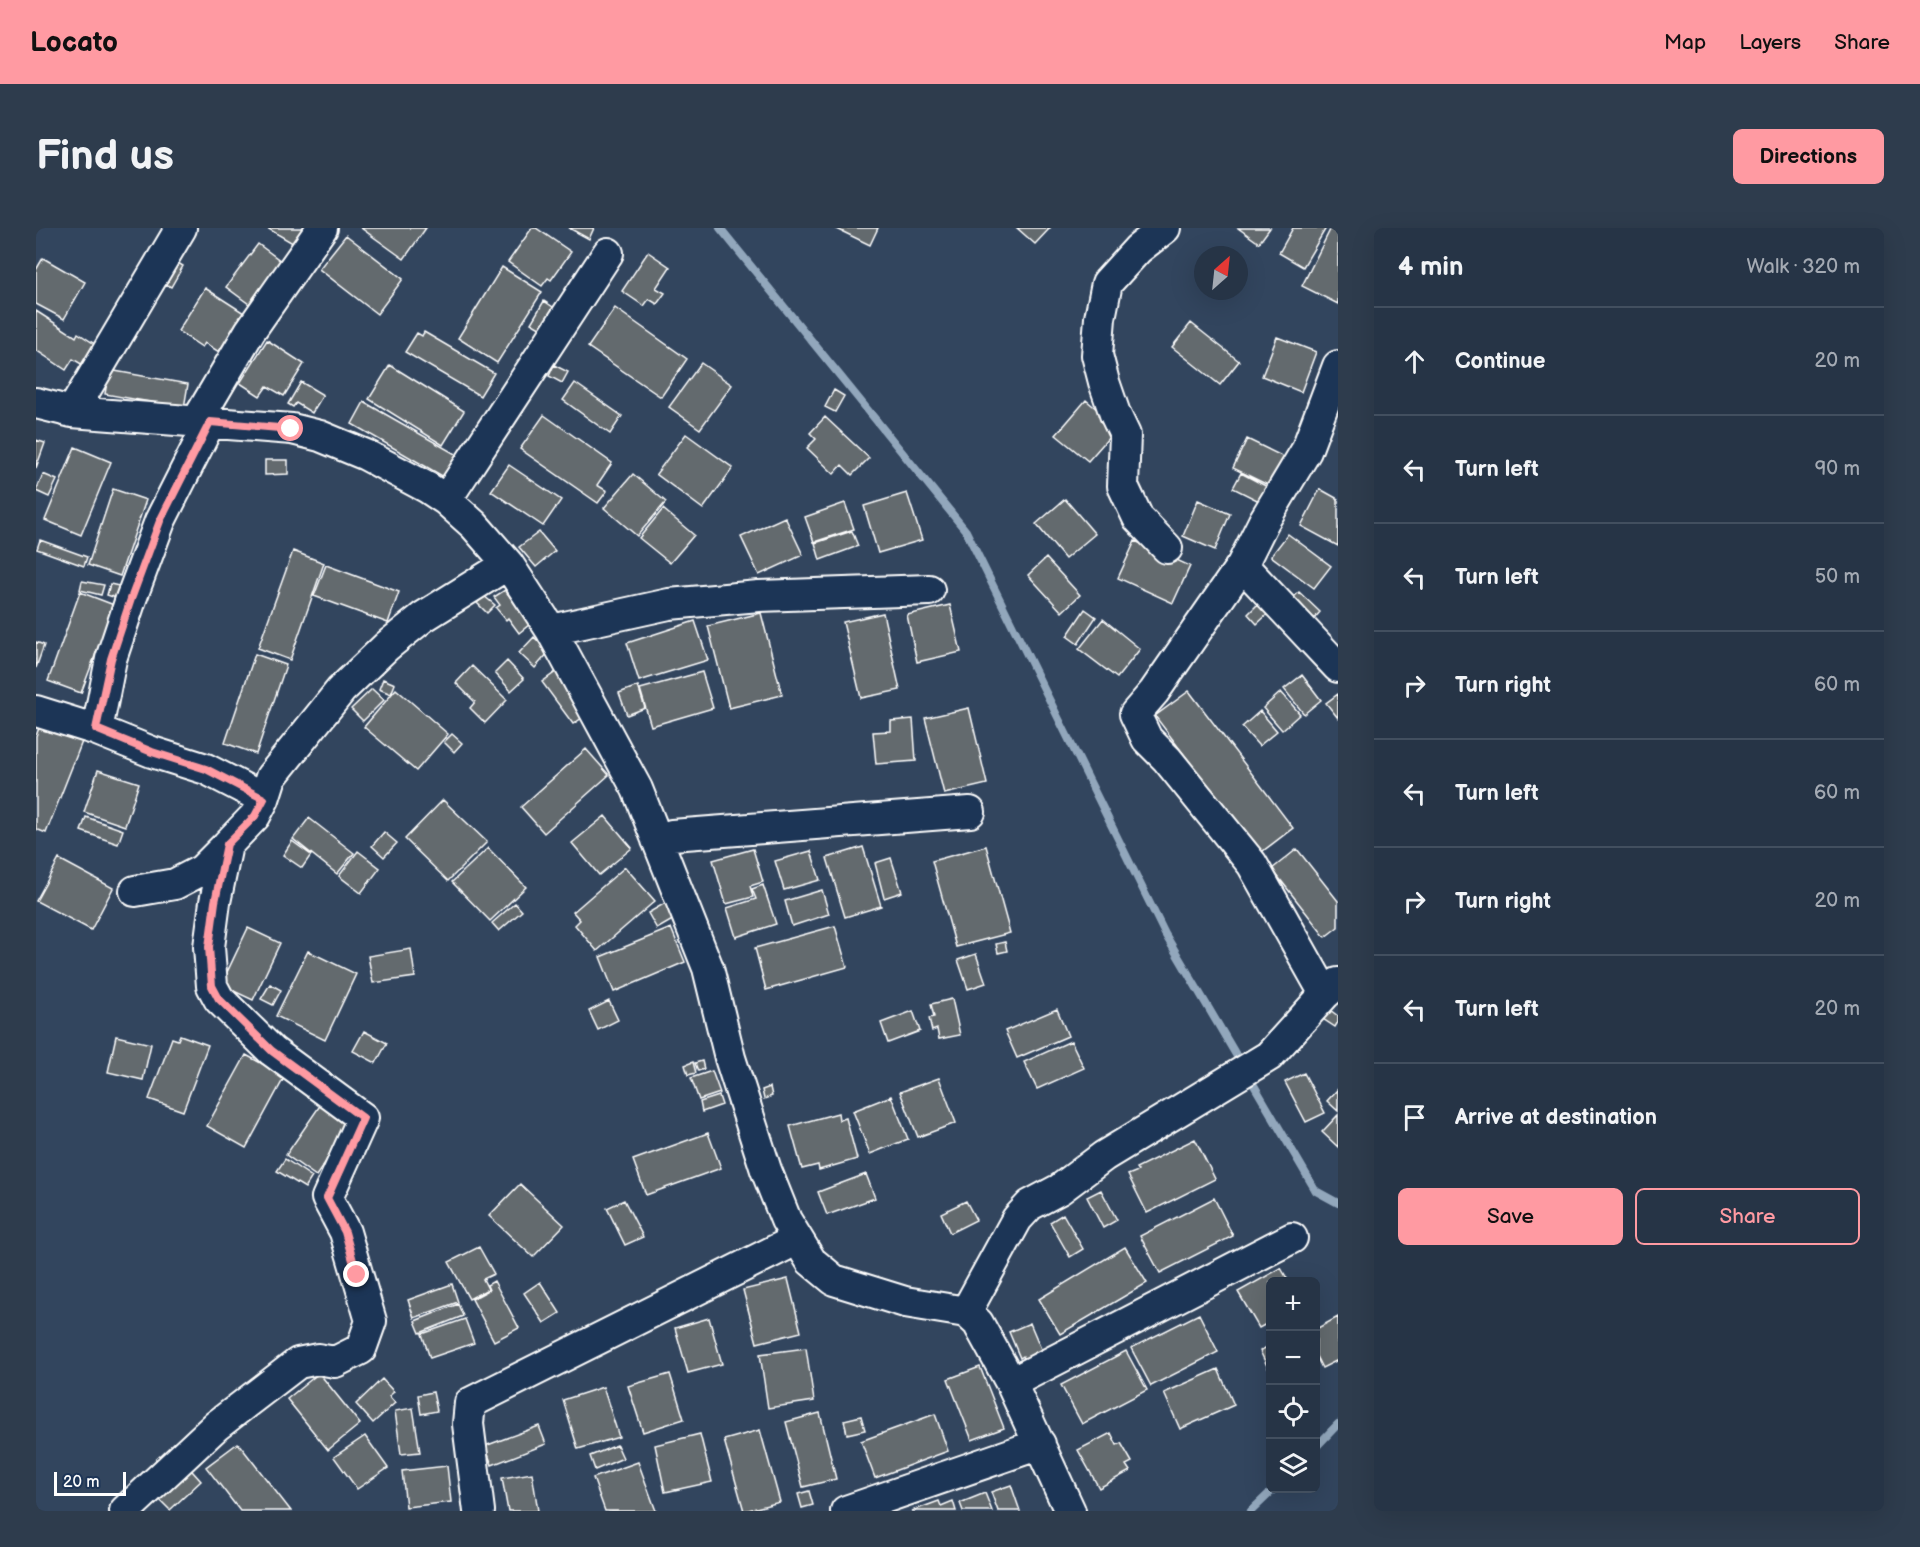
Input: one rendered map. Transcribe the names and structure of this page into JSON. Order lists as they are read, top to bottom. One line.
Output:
{"scale_bar":"20 m","north":"top right","page":{"header":"Locato","nav":["Map","Layers","Share"],"buttons":["Directions",["Save","Share"]],"title":"Find us","heading":["4 min","Walk · 320 m"],"list":[["Continue","20 m"],["Turn left","90 m"],["Turn left","50 m"],["Turn right","60 m"],["Turn left","60 m"],["Turn right","20 m"],["Turn left","20 m"],"Arrive at destination"],"map_buttons":["+","−"],"scale":"20 m"}}
